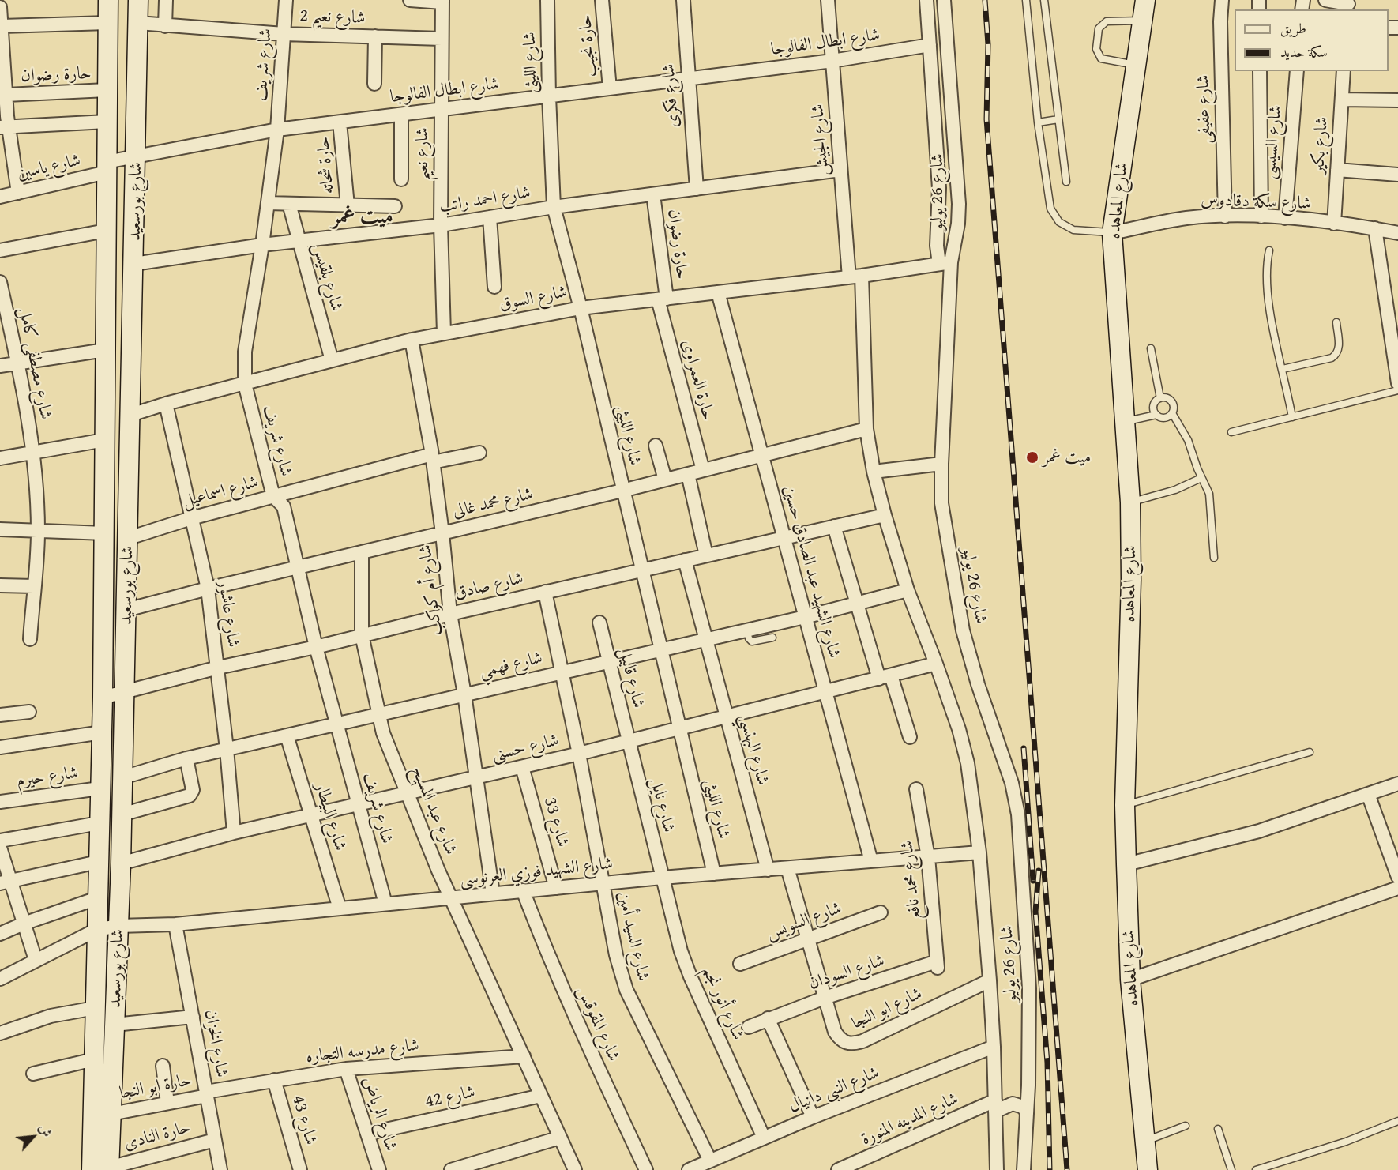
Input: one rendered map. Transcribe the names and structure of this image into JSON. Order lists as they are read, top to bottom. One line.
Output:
{"streets":{"street":["شارع نعيم 2","شارع ابطال الفالوجا","حارة نجيب","شارع الليثى","شارع شريف","حارة رضوان","شارع فكرى","شارع عفيفى","شارع الجيش","شارع السيسى","شارع بكير","شارع نعيم","حارة شحاته","شارع ياسين","شارع 26 يوليو","شارع احمد راتب","شارع المعاهده","شارع بورسعيد","شارع سكة دقادوس","شارع بلقيس","شارع السوق","شارع مصطفى كامل","حارة العمراوى","شارع اسماعيل","شارع محمد غالى","شارع الشهيد عبد الصادق حسين","شارع صادق","شارع أم كوكب","شارع عاشور","شارع فهمي","شارع قابيل","شارع حسنى","شارع البهنسي","شارع حيرم","شارع نايل","شارع عبد المسيح","شارع البيطار","شارع 33","شارع الشهيد فوزي العرنوسى","شارع محمد نافع","شارع السويس","شارع السيد أمين","شارع السودان","شارع أنور نجم","شارع ابو النجا","شارع المقوقس","شارع الخزان","شارع مدرسه التجاره","حارة ابو النجا","شارع النبى دانيال","شارع 42","شارع الرياض","شارع المدينه المنورة","شارع 43","حارة النادى"]},"crossings":[["شارع نعيم 2","شارع شريف"],["شارع نعيم 2","شارع نعيم"],["شارع نعيم 2","شارع بورسعيد"],["شارع ابطال الفالوجا","حارة نجيب"],["شارع ابطال الفالوجا","شارع الليثى"],["شارع ابطال الفالوجا","شارع شريف"],["شارع ابطال الفالوجا","شارع فكرى"],["شارع ابطال الفالوجا","شارع الجيش"],["شارع ابطال الفالوجا","شارع نعيم"],["شارع ابطال الفالوجا","حارة شحاته"],["شارع ابطال الفالوجا","شارع ياسين"],["شارع ابطال الفالوجا","شارع 26 يوليو"],["شارع ابطال الفالوجا","شارع بورسعيد"],["شارع الليثى","شارع احمد راتب"],["شارع الليثى","شارع السوق"],["شارع الليثى","شارع محمد غالى"],["شارع الليثى","شارع صادق"],["شارع الليثى","شارع فهمي"],["شارع الليثى","شارع حسنى"],["شارع الليثى","شارع الشهيد فوزي العرنوسى"],["شارع شريف","شارع احمد راتب"],["شارع شريف","شارع السوق"],["شارع شريف","شارع اسماعيل"],["شارع شريف","شارع محمد غالى"],["شارع شريف","شارع صادق"],["شارع شريف","شارع فهمي"],["شارع شريف","شارع حسنى"],["شارع شريف","شارع الشهيد فوزي العرنوسى"],["حارة رضوان","شارع احمد راتب"],["حارة رضوان","شارع بورسعيد"],["حارة رضوان","شارع السوق"],["حارة رضوان","حارة العمراوى"],["شارع فكرى","شارع احمد راتب"],["شارع عفيفى","شارع سكة دقادوس"],["شارع الجيش","شارع 26 يوليو"],["شارع الجيش","شارع احمد راتب"],["شارع الجيش","شارع السوق"],["شارع السيسى","شارع سكة دقادوس"],["شارع بكير","شارع سكة دقادوس"],["شارع نعيم","شارع احمد راتب"],["شارع نعيم","شارع السوق"],["شارع ياسين","شارع بورسعيد"],["شارع 26 يوليو","شارع السوق"],["شارع 26 يوليو","شارع محمد غالى"],["شارع 26 يوليو","شارع صادق"],["شارع 26 يوليو","شارع فهمي"],["شارع 26 يوليو","شارع حسنى"],["شارع 26 يوليو","شارع الشهيد فوزي العرنوسى"],["شارع 26 يوليو","شارع ابو النجا"],["شارع 26 يوليو","شارع النبى دانيال"],["شارع 26 يوليو","شارع المدينه المنورة"],["شارع احمد راتب","شارع بورسعيد"],["شارع احمد راتب","شارع بلقيس"],["شارع المعاهده","شارع سكة دقادوس"],["شارع بورسعيد","شارع السوق"],["شارع بورسعيد","شارع اسماعيل"],["شارع بورسعيد","شارع محمد غالى"],["شارع بورسعيد","شارع صادق"],["شارع بورسعيد","شارع فهمي"],["شارع بورسعيد","شارع حسنى"],["شارع بورسعيد","شارع حيرم"],["شارع بورسعيد","شارع الشهيد فوزي العرنوسى"],["شارع بورسعيد","حارة ابو النجا"],["شارع بورسعيد","حارة النادى"],["شارع بلقيس","شارع السوق"],["شارع السوق","حارة العمراوى"],["شارع السوق","شارع الشهيد عبد الصادق حسين"],["شارع السوق","شارع أم كوكب"],["شارع السوق","شارع عاشور"],["حارة العمراوى","شارع محمد غالى"],["شارع اسماعيل","شارع أم كوكب"],["شارع اسماعيل","شارع عاشور"],["شارع محمد غالى","شارع الشهيد عبد الصادق حسين"],["شارع محمد غالى","شارع أم كوكب"],["شارع محمد غالى","شارع عاشور"],["شارع محمد غالى","شارع عبد المسيح"],["شارع الشهيد عبد الصادق حسين","شارع صادق"],["شارع الشهيد عبد الصادق حسين","شارع فهمي"],["شارع الشهيد عبد الصادق حسين","شارع حسنى"],["شارع الشهيد عبد الصادق حسين","شارع الشهيد فوزي العرنوسى"],["شارع صادق","شارع أم كوكب"],["شارع صادق","شارع عاشور"],["شارع صادق","شارع البهنسي"],["شارع صادق","شارع عبد المسيح"],["شارع صادق","شارع السيد أمين"],["شارع أم كوكب","شارع فهمي"],["شارع أم كوكب","شارع حسنى"],["شارع أم كوكب","شارع الشهيد فوزي العرنوسى"],["شارع عاشور","شارع فهمي"],["شارع عاشور","شارع حسنى"],["شارع فهمي","شارع قابيل"],["شارع فهمي","شارع البهنسي"],["شارع فهمي","شارع عبد المسيح"],["شارع فهمي","شارع البيطار"],["شارع فهمي","شارع السيد أمين"],["شارع قابيل","شارع حسنى"],["شارع قابيل","شارع نايل"],["شارع حسنى","شارع البهنسي"],["شارع حسنى","شارع نايل"],["شارع حسنى","شارع عبد المسيح"],["شارع حسنى","شارع البيطار"],["شارع حسنى","شارع 33"],["شارع حسنى","شارع السيد أمين"],["شارع البهنسي","شارع الشهيد فوزي العرنوسى"],["شارع نايل","شارع الشهيد فوزي العرنوسى"],["شارع نايل","شارع أنور نجم"],["شارع عبد المسيح","شارع الشهيد فوزي العرنوسى"],["شارع عبد المسيح","شارع مدرسه التجاره"],["شارع عبد المسيح","شارع 42"],["شارع البيطار","شارع الشهيد فوزي العرنوسى"],["شارع 33","شارع الشهيد فوزي العرنوسى"],["شارع الشهيد فوزي العرنوسى","شارع محمد نافع"],["شارع الشهيد فوزي العرنوسى","شارع السيد أمين"],["شارع الشهيد فوزي العرنوسى","شارع أنور نجم"],["شارع الشهيد فوزي العرنوسى","شارع المقوقس"],["شارع الشهيد فوزي العرنوسى","شارع الخزان"],["شارع محمد نافع","شارع السودان"],["شارع السيد أمين","شارع النبى دانيال"],["شارع السودان","شارع ابو النجا"],["شارع أنور نجم","شارع النبى دانيال"],["شارع الخزان","شارع مدرسه التجاره"],["شارع الخزان","حارة ابو النجا"],["شارع الخزان","حارة النادى"],["شارع مدرسه التجاره","حارة ابو النجا"],["شارع مدرسه التجاره","شارع الرياض"],["شارع مدرسه التجاره","شارع 43"],["شارع 42","شارع الرياض"]],"districts":["ميت غمر"],"places":["ميت غمر"],"legend":["طريق","سكة حديد"],"north":"top right"}
